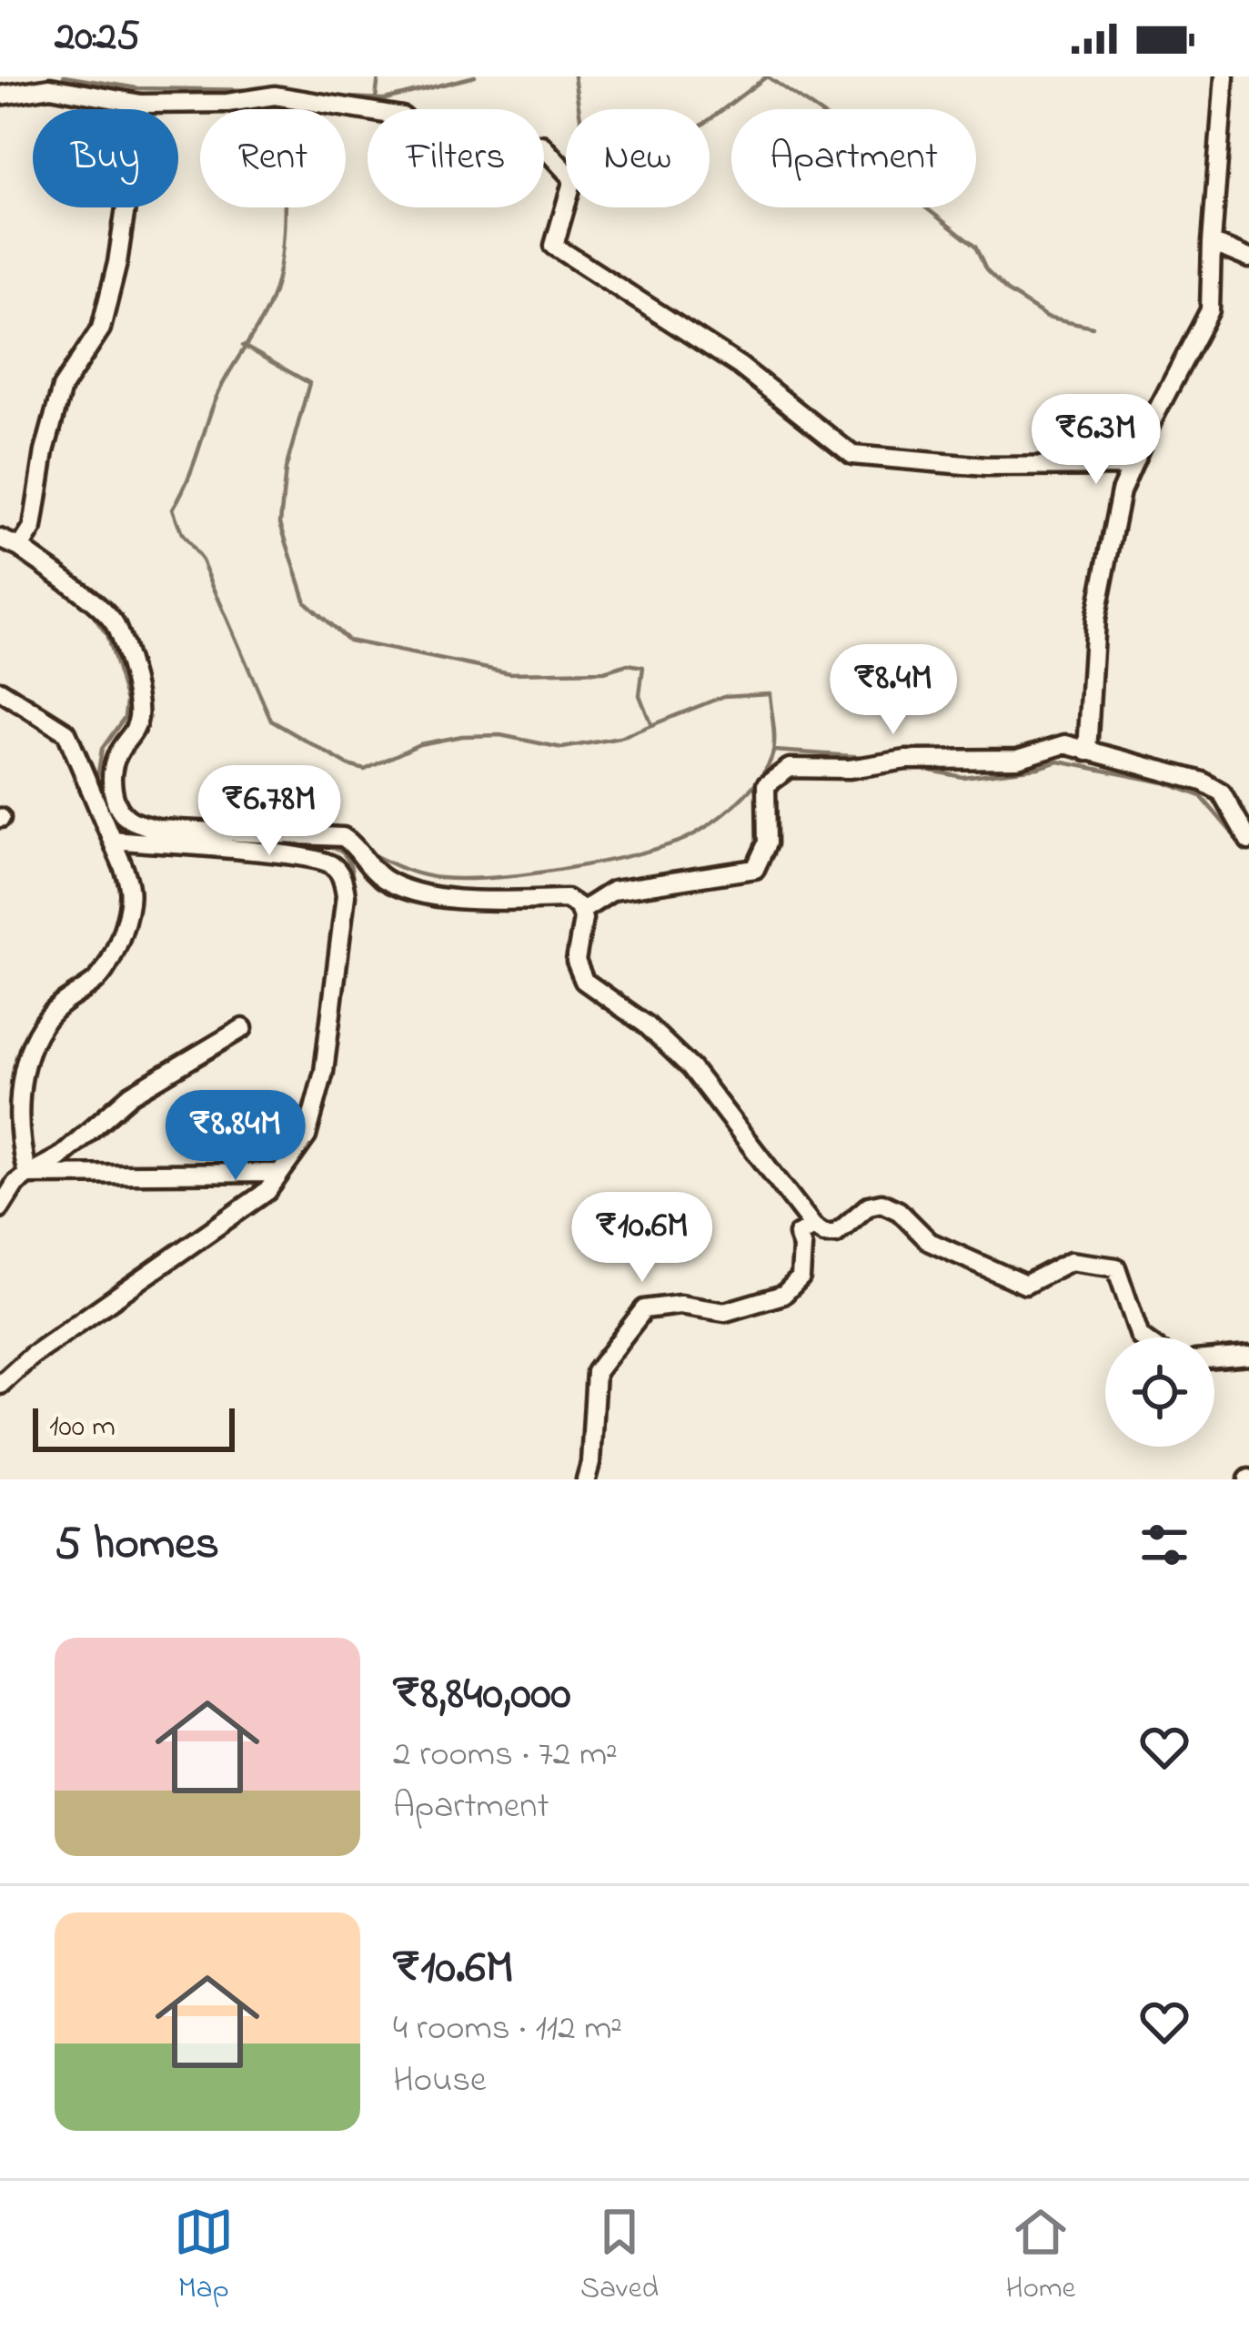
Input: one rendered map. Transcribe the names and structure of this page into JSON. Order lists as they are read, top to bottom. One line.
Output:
{"scale_bar":"100 m","page":{"status":"20:25","chip":["Buy","Rent","Filters","New","Apartment"],"price":["₹6.3M","₹8.4M","₹6.78M","₹8.84M","₹10.6M"],"scale":"100 m","heading":"5 homes","list":[{"name":"₹8,840,000","note":"2 rooms · 72 m² · Apartment"},{"name":"₹10.6M","note":"4 rooms · 112 m² · House"}],"tabs":["Map","Saved","Home"]}}
